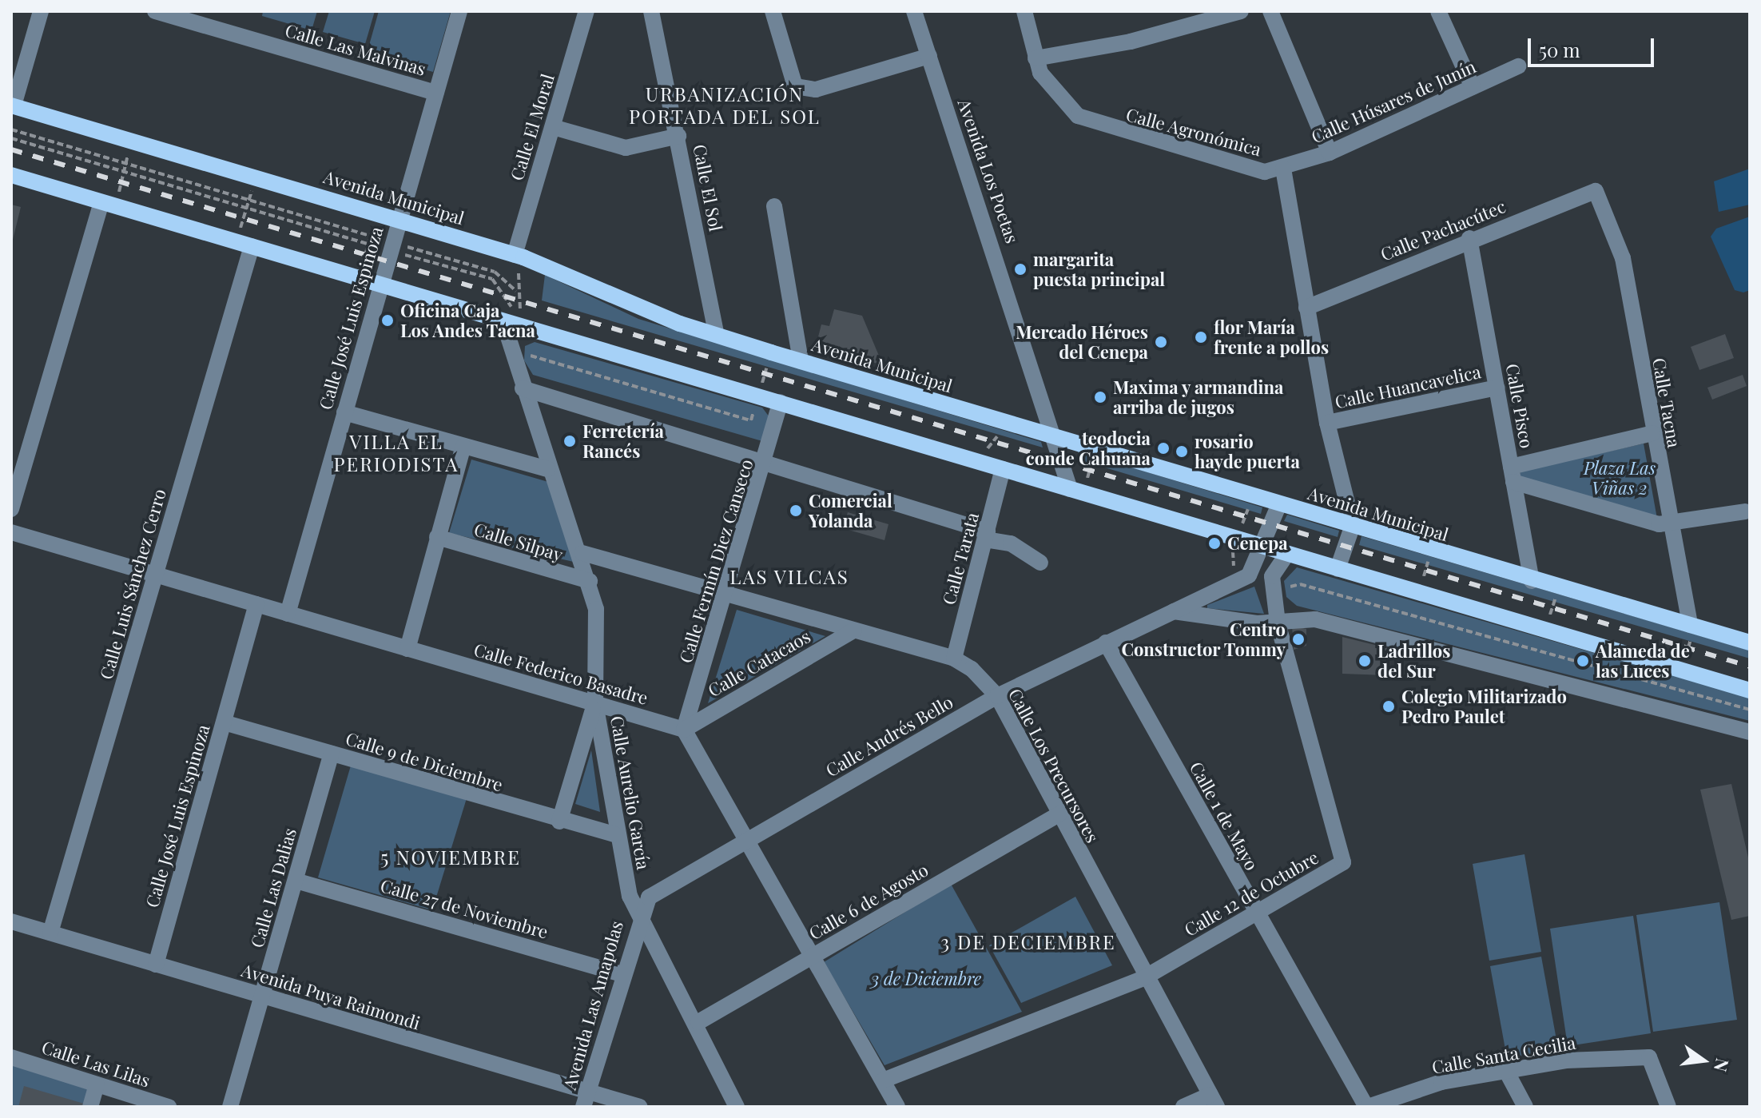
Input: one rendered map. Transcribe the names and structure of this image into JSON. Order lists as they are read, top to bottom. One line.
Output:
{"streets":{"main road":["Avenida Municipal"],"street":["Calle Las Malvinas","Calle Húsares de Junín","Calle El Moral","Calle Agronómica","Avenida Los Poetas","Calle El Sol","Calle Pachacútec","Calle José Luis Espinoza","Calle Huancavelica","Calle Tacna","Calle Pisco","Calle Silpay","Calle Tarata","Calle Fermín Diez Canseco","Calle Luis Sánchez Cerro","Calle Catacaos","Calle Federico Basadre","Calle Andrés Bello","Calle 9 de Diciembre","Calle Los Precursores","Calle Aurelio García","Calle 1 de Mayo","Calle Las Dalias","Calle 12 de Octubre","Calle 6 de Agosto","Calle 27 de Noviembre","Avenida Puya Raimondi","Avenida Las Amapolas","Calle Santa Cecilia","Calle Las Lilas"]},"crossings":[["Calle Las Malvinas","Calle José Luis Espinoza"],["Calle Húsares de Junín","Calle Agronómica"],["Calle El Moral","Avenida Municipal"],["Calle Agronómica","Avenida Municipal"],["Calle Agronómica","Calle Pachacútec"],["Calle Agronómica","Calle Huancavelica"],["Avenida Los Poetas","Avenida Municipal"],["Calle El Sol","Avenida Municipal"],["Avenida Municipal","Calle José Luis Espinoza"],["Avenida Municipal","Calle Tacna"],["Avenida Municipal","Calle Pisco"],["Avenida Municipal","Calle Andrés Bello"],["Calle Pachacútec","Calle Tacna"],["Calle Pachacútec","Calle Pisco"],["Calle José Luis Espinoza","Calle Federico Basadre"],["Calle José Luis Espinoza","Calle 9 de Diciembre"],["Calle José Luis Espinoza","Avenida Puya Raimondi"],["Calle Huancavelica","Calle Pisco"],["Calle Silpay","Calle Aurelio García"],["Calle Tarata","Calle Los Precursores"],["Calle Fermín Diez Canseco","Calle Catacaos"],["Calle Fermín Diez Canseco","Calle Federico Basadre"],["Calle Fermín Diez Canseco","Calle Los Precursores"],["Calle Luis Sánchez Cerro","Calle Federico Basadre"],["Calle Luis Sánchez Cerro","Avenida Puya Raimondi"],["Calle Catacaos","Calle Federico Basadre"],["Calle Catacaos","Calle Los Precursores"],["Calle Federico Basadre","Calle Aurelio García"],["Calle Andrés Bello","Calle Los Precursores"],["Calle Andrés Bello","Calle Aurelio García"],["Calle Andrés Bello","Calle 1 de Mayo"],["Calle Andrés Bello","Avenida Las Amapolas"],["Calle 9 de Diciembre","Calle Aurelio García"],["Calle 9 de Diciembre","Calle Las Dalias"],["Calle Los Precursores","Calle Aurelio García"],["Calle Los Precursores","Calle 12 de Octubre"],["Calle Los Precursores","Calle 6 de Agosto"],["Calle Aurelio García","Calle 6 de Agosto"],["Calle Aurelio García","Avenida Las Amapolas"],["Calle 1 de Mayo","Calle 12 de Octubre"],["Calle 1 de Mayo","Calle Santa Cecilia"],["Calle Las Dalias","Calle 27 de Noviembre"],["Calle Las Dalias","Avenida Puya Raimondi"],["Calle 27 de Noviembre","Avenida Las Amapolas"],["Avenida Puya Raimondi","Avenida Las Amapolas"]],"districts":["URBANIZACIÓN PORTADA DEL SOL","VILLA EL PERIODISTA","LAS VILCAS","5 NOVIEMBRE","3 DE DECIEMBRE"],"parks":["Plaza Las Viñas 2","3 de Diciembre"],"places":["margarita puesta principal","Oficina Caja Los Andes Tacna","flor María frente a pollos","Mercado Héroes del Cenepa","Maxima y armandina arriba de jugos","Ferretería Rancés","teodocia conde Cahuana","rosario hayde puerta","Comercial Yolanda","Cenepa","Centro Constructor Tommy","Ladrillos del Sur","Alameda de las Luces","Colegio Militarizado Pedro Paulet"],"scale_bar":"50 m","north":"right"}
